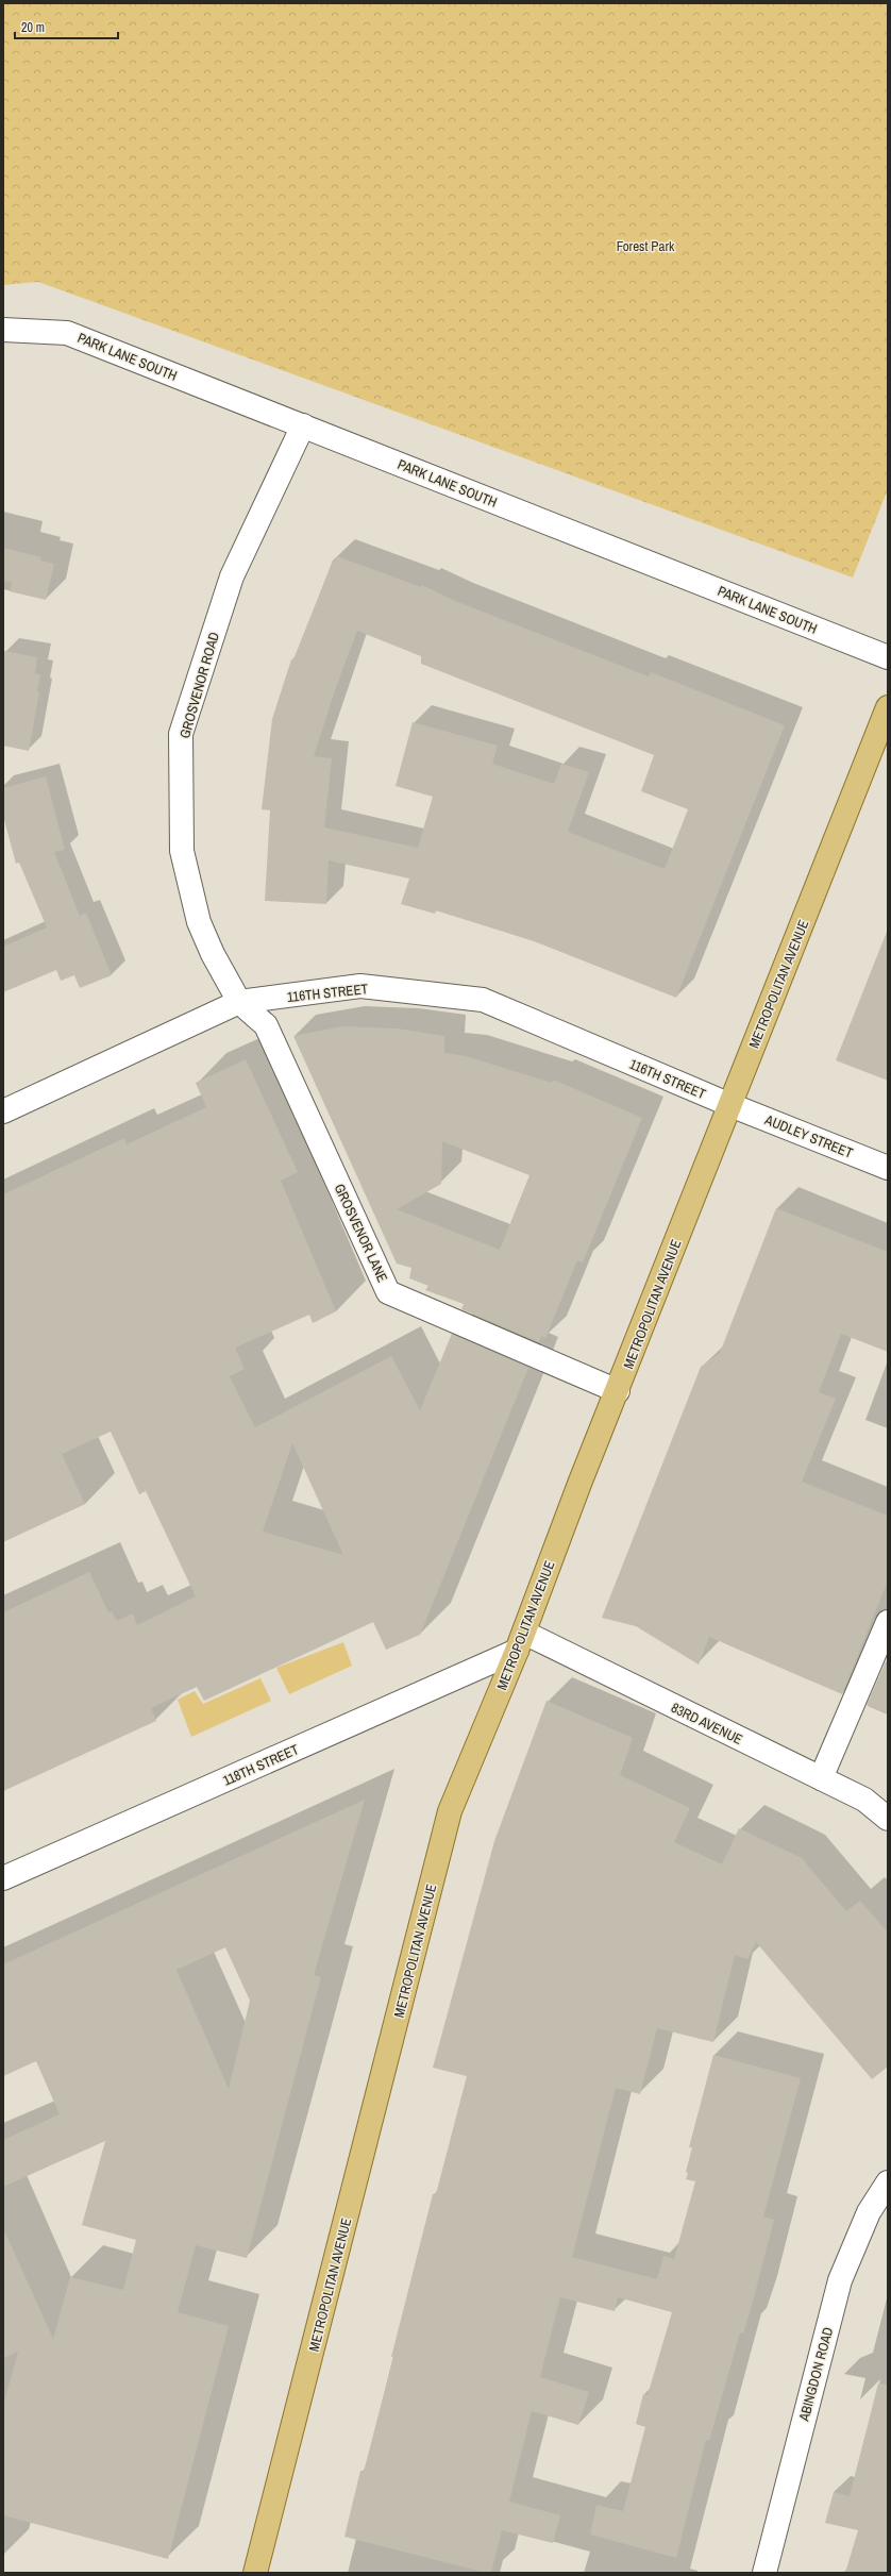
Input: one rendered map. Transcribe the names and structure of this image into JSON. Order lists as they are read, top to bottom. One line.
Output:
{"streets":{"main road":["METROPOLITAN AVENUE"],"street":["PARK LANE SOUTH","GROSVENOR ROAD","116TH STREET","AUDLEY STREET","GROSVENOR LANE","83RD AVENUE","118TH STREET","ABINGDON ROAD"]},"crossings":[["PARK LANE SOUTH","GROSVENOR ROAD"],["GROSVENOR ROAD","116TH STREET"],["GROSVENOR ROAD","GROSVENOR LANE"],["METROPOLITAN AVENUE","116TH STREET"],["METROPOLITAN AVENUE","AUDLEY STREET"],["METROPOLITAN AVENUE","GROSVENOR LANE"],["METROPOLITAN AVENUE","83RD AVENUE"],["METROPOLITAN AVENUE","118TH STREET"],["116TH STREET","AUDLEY STREET"],["116TH STREET","GROSVENOR LANE"],["83RD AVENUE","118TH STREET"]],"parks":["Forest Park"],"scale_bar":"20 m"}
